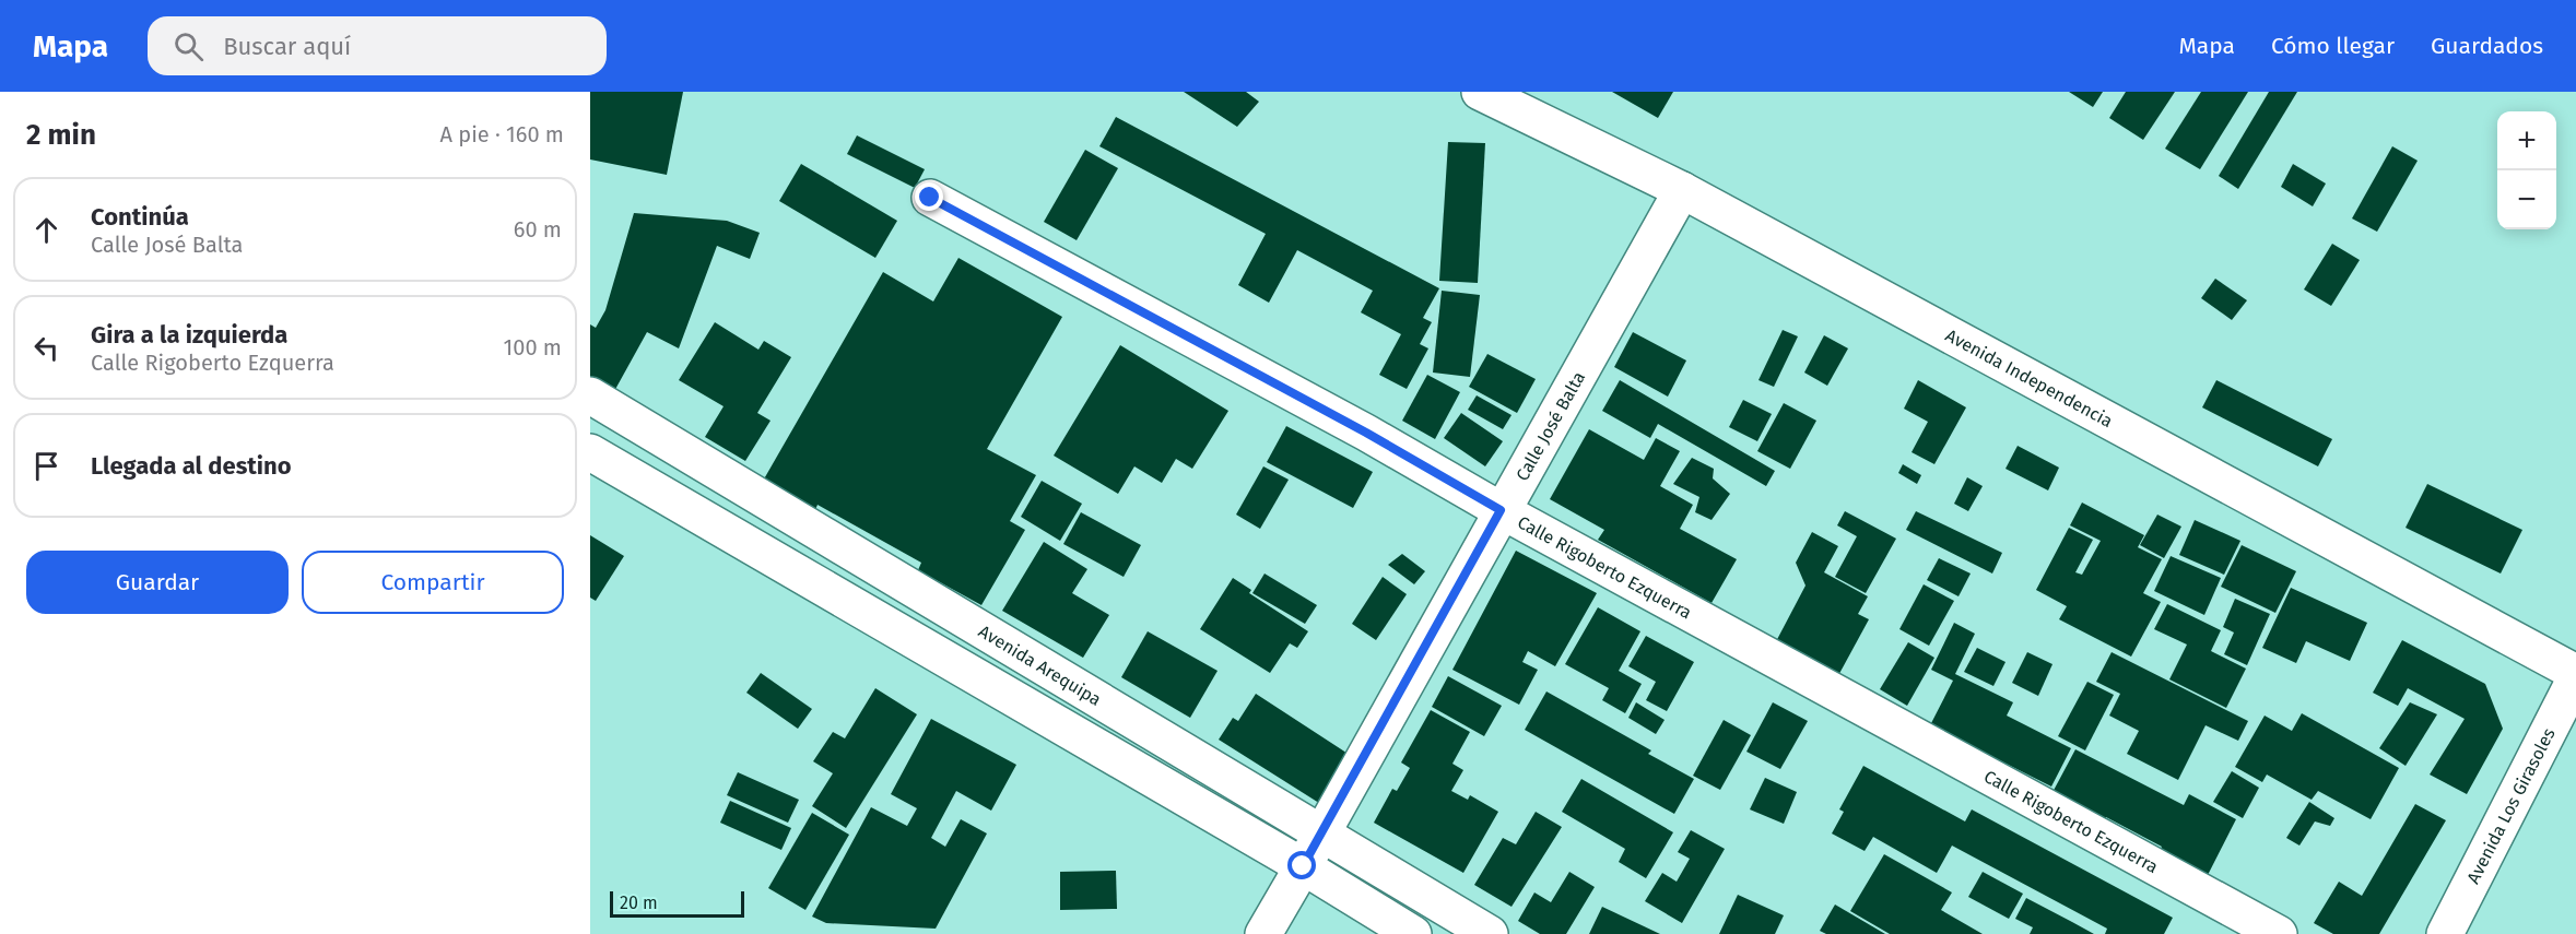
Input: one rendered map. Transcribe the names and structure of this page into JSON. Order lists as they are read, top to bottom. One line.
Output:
{"streets":{"street":["Avenida Independencia","Calle José Balta","Calle Rigoberto Ezquerra","Avenida Arequipa","Avenida Los Girasoles"]},"crossings":[["Avenida Independencia","Calle José Balta"],["Avenida Independencia","Avenida Los Girasoles"],["Calle José Balta","Calle Rigoberto Ezquerra"],["Calle José Balta","Avenida Arequipa"]],"scale_bar":"20 m","page":{"header":"Mapa","search":"Buscar aquí","nav":["Mapa","Cómo llegar","Guardados"],"heading":["2 min","A pie · 160 m"],"map_buttons":["+","−"],"list":[["Continúa","Calle José Balta","60 m"],["Gira a la izquierda","Calle Rigoberto Ezquerra","100 m"],"Llegada al destino"],"buttons":["Guardar","Compartir"],"scale":"20 m"}}
